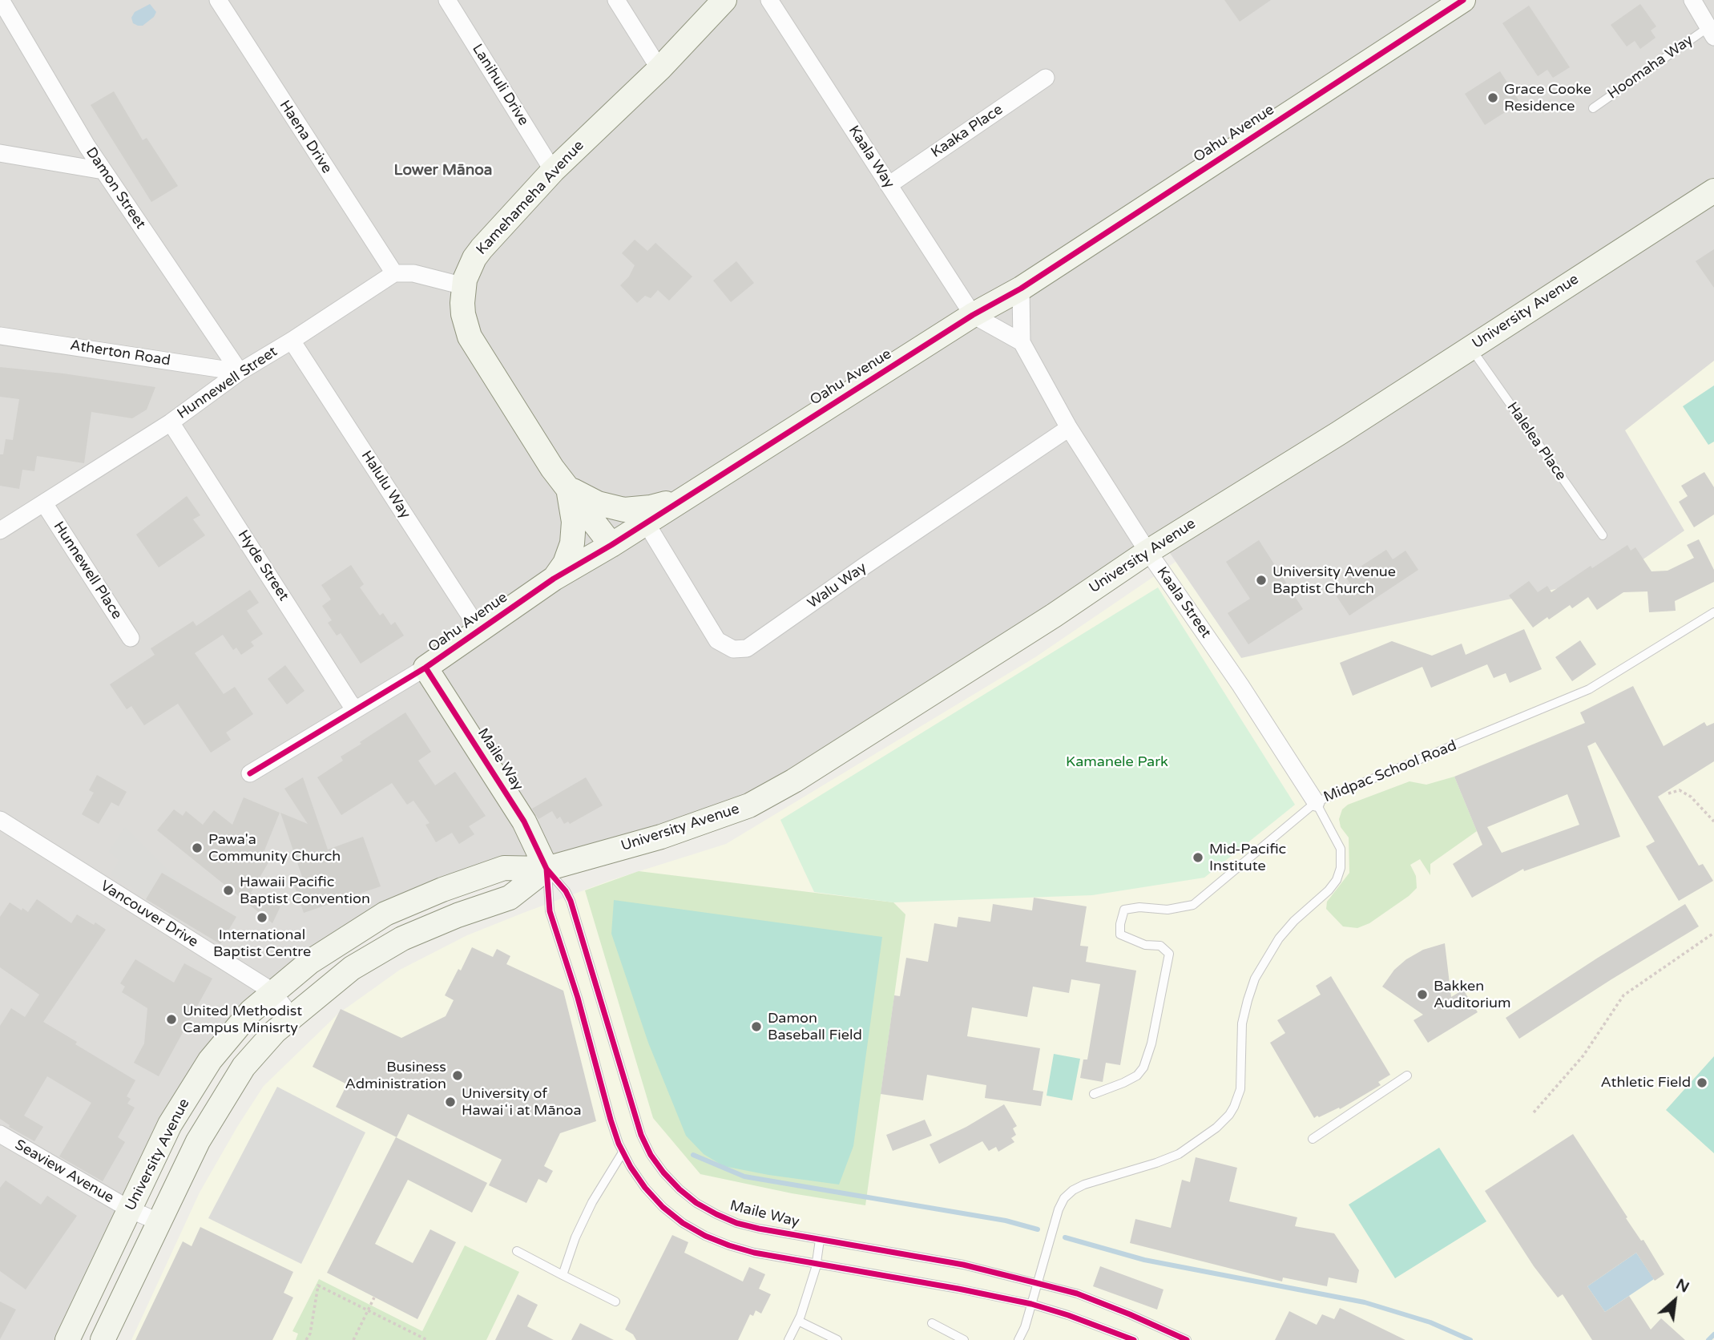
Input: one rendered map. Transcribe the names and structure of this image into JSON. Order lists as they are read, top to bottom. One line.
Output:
{"streets":{"main road":["Oahu Avenue","Kamehameha Avenue","University Avenue","Maile Way"],"street":["Lanihuli Drive","Kaaka Place","Haena Drive","Kaala Way","Damon Street","Atherton Road","Hunnewell Street","Halulu Way","Hyde Street","Hunnewell Place","Walu Way","Kaala Street","Vancouver Drive","Seaview Avenue"],"lane":["Hoomaha Way","Halelea Place","Midpac School Road"]},"crossings":[["Lanihuli Drive","Kamehameha Avenue"],["Kaaka Place","Kaala Way"],["Oahu Avenue","Kaala Way"],["Oahu Avenue","Kamehameha Avenue"],["Oahu Avenue","Halulu Way"],["Oahu Avenue","Hyde Street"],["Oahu Avenue","Walu Way"],["Oahu Avenue","Kaala Street"],["Oahu Avenue","Maile Way"],["Haena Drive","Hunnewell Street"],["Damon Street","Atherton Road"],["Damon Street","Hunnewell Street"],["University Avenue","Halelea Place"],["University Avenue","Kaala Street"],["University Avenue","Maile Way"],["University Avenue","Vancouver Drive"],["University Avenue","Seaview Avenue"],["Atherton Road","Hunnewell Street"],["Hunnewell Street","Halulu Way"],["Hunnewell Street","Hyde Street"],["Hunnewell Street","Hunnewell Place"],["Walu Way","Kaala Street"],["Kaala Street","Midpac School Road"]],"districts":["Lower Mānoa"],"parks":["Kamanele Park"],"places":["Grace Cooke Residence","University Avenue Baptist Church","Pawa'a Community Church","Mid-Pacific Institute","Hawaii Pacific Baptist Convention","International Baptist Centre","Bakken Auditorium","United Methodist Campus Minisrty","Damon Baseball Field","Business Administration","Athletic Field","University of Hawaiʻi at Mānoa"],"north":"top right"}
